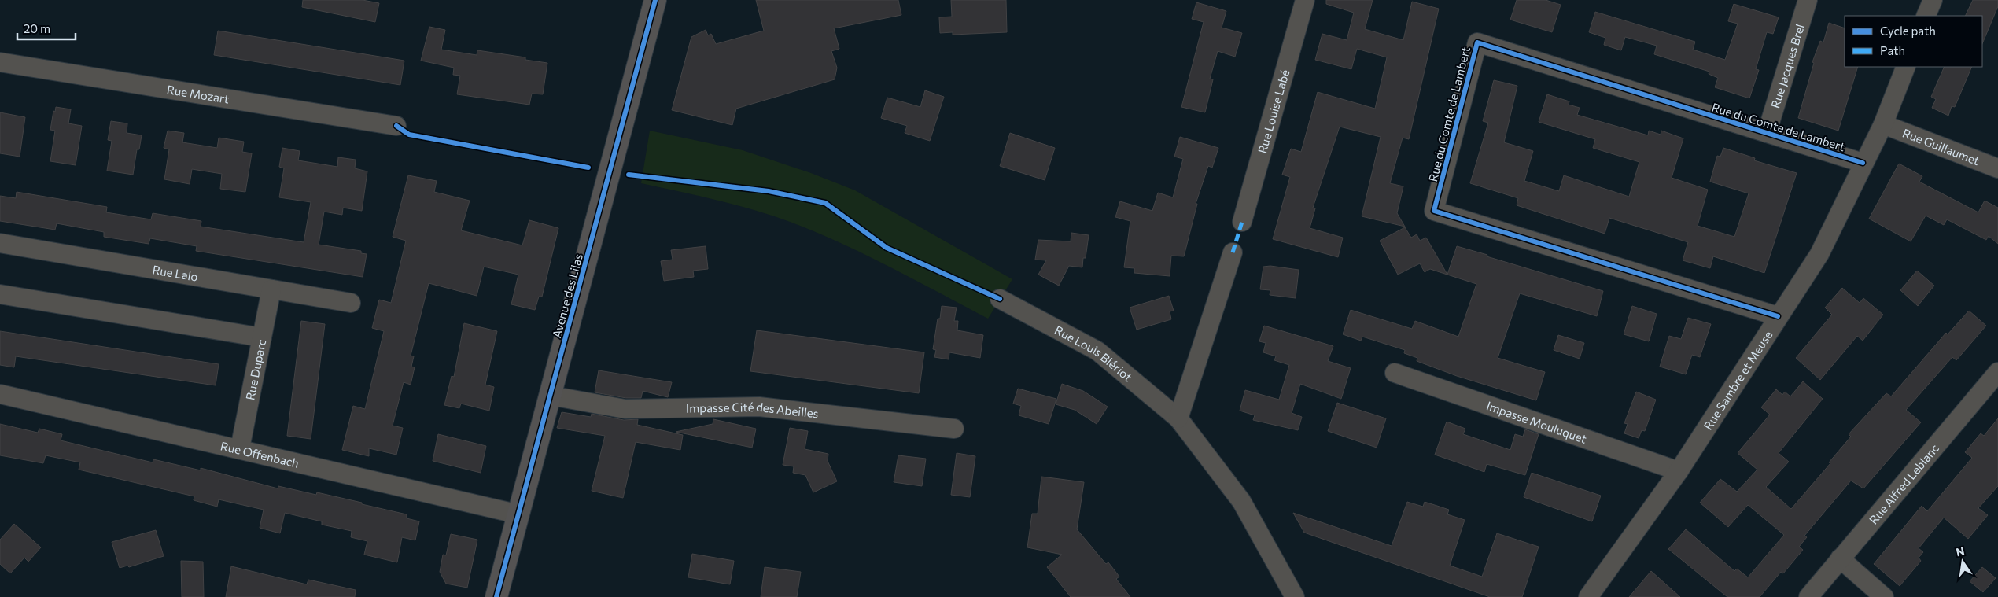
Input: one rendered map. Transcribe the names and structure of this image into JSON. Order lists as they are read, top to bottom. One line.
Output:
{"streets":{"street":["Rue Jacques Brel","Rue Mozart","Rue Louise Labé","Rue du Comte de Lambert","Rue Guillaumet","Rue Lalo","Avenue des Lilas","Rue Louis Blériot","Rue Duparc","Rue Sambre et Meuse","Impasse Cité des Abeilles","Impasse Mouluquet","Rue Offenbach","Rue Alfred Leblanc"]},"crossings":[["Rue Jacques Brel","Rue du Comte de Lambert"],["Rue du Comte de Lambert","Rue Sambre et Meuse"],["Rue Guillaumet","Rue Sambre et Meuse"],["Rue Lalo","Rue Duparc"],["Avenue des Lilas","Impasse Cité des Abeilles"],["Avenue des Lilas","Rue Offenbach"],["Rue Duparc","Rue Offenbach"],["Rue Sambre et Meuse","Impasse Mouluquet"]],"legend":["Cycle path","Path"],"scale_bar":"20 m","north":"top"}
